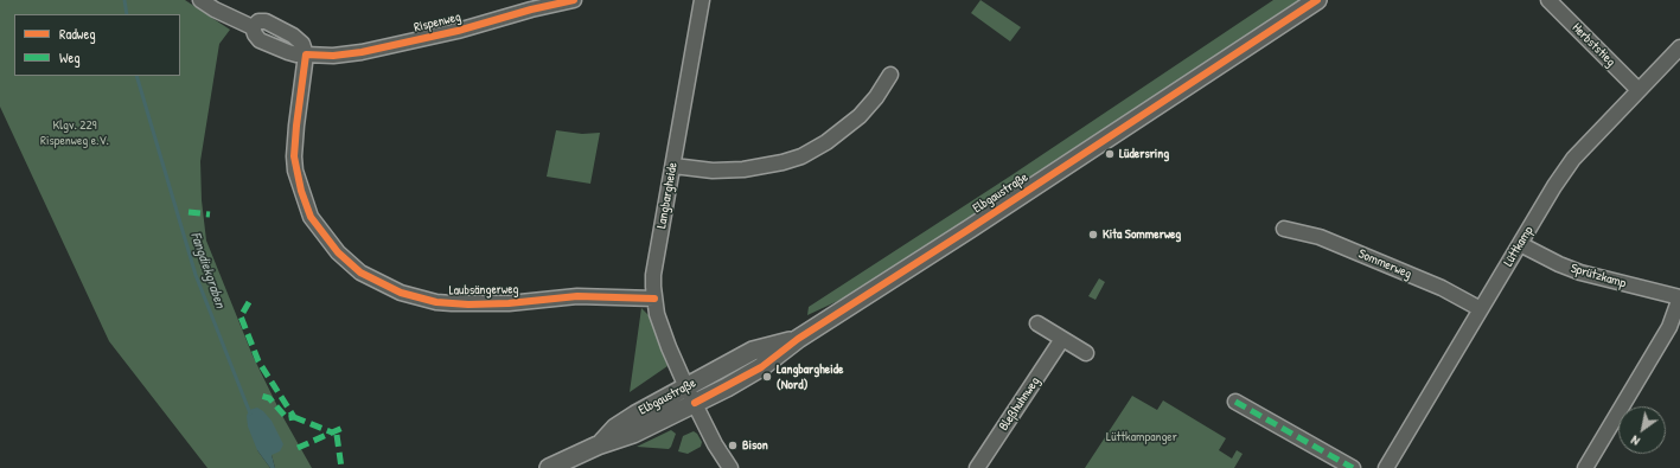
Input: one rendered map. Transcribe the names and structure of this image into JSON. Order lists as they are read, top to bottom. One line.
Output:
{"streets":{"main road":["Elbgaustraße"],"street":["Rispenweg","Herbststieg","Langbargheide","Lüttkamp","Sommerweg","Sprützkamp","Laubsängerweg","Bleßhuhnweg"]},"crossings":[["Rispenweg","Laubsängerweg"],["Herbststieg","Lüttkamp"],["Elbgaustraße","Langbargheide"],["Langbargheide","Laubsängerweg"],["Lüttkamp","Sommerweg"],["Lüttkamp","Sprützkamp"]],"water":["Fangdiekgraben"],"parks":["Klgv. 229 Rispenweg e.V.","Lüttkampanger"],"places":["Lüdersring","Kita Sommerweg","Langbargheide (Nord)","Bison"],"legend":["Radweg","Weg"],"north":"bottom left"}
